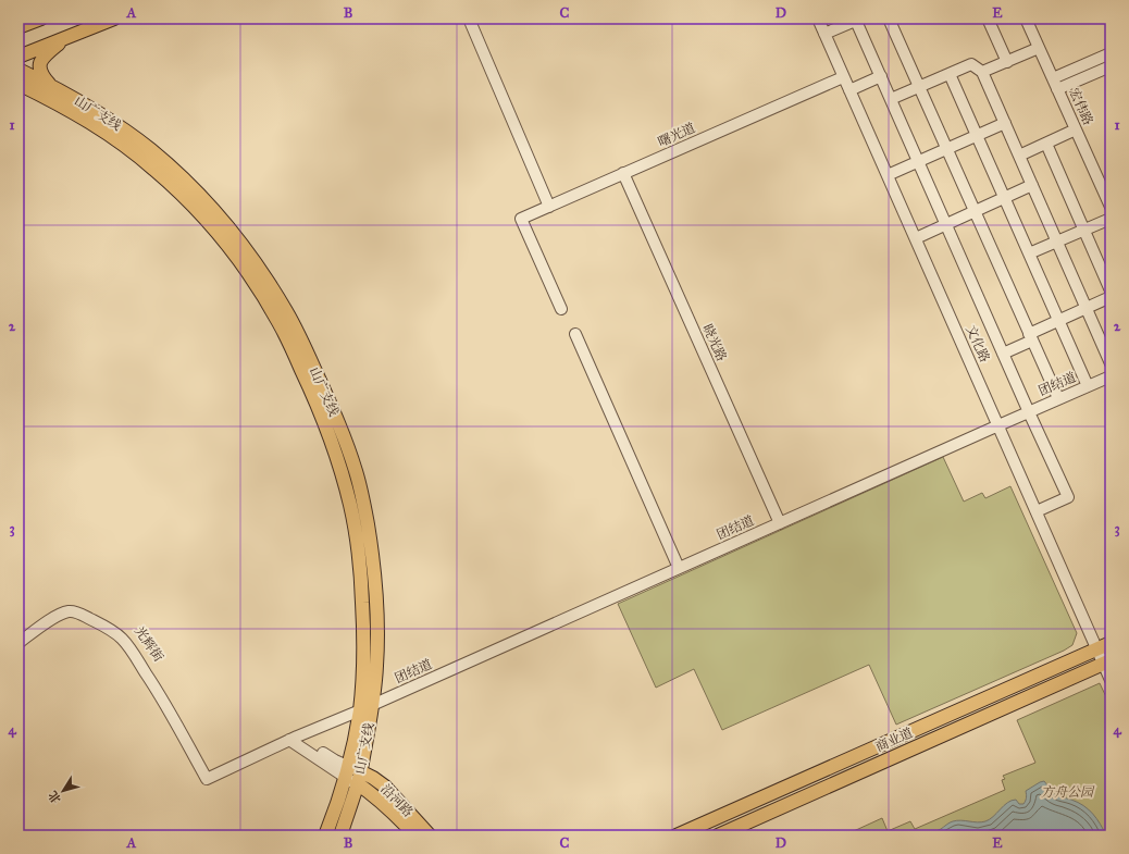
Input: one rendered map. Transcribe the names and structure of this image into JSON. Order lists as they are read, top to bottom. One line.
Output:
{"streets":{"main road":["山广支线","商业道","沿河路"],"street":["宏伟路","曙光道","晓光路","文化路","团结道","光辉街"]},"crossings":[["山广支线","团结道"],["山广支线","沿河路"],["曙光道","晓光路"],["曙光道","文化路"],["晓光路","团结道"],["文化路","团结道"],["文化路","商业道"],["团结道","光辉街"]],"parks":["方舟公园"],"north":"bottom left","grid":{"columns":["A","B","C","D","E"],"rows":["1","2","3","4"]}}
